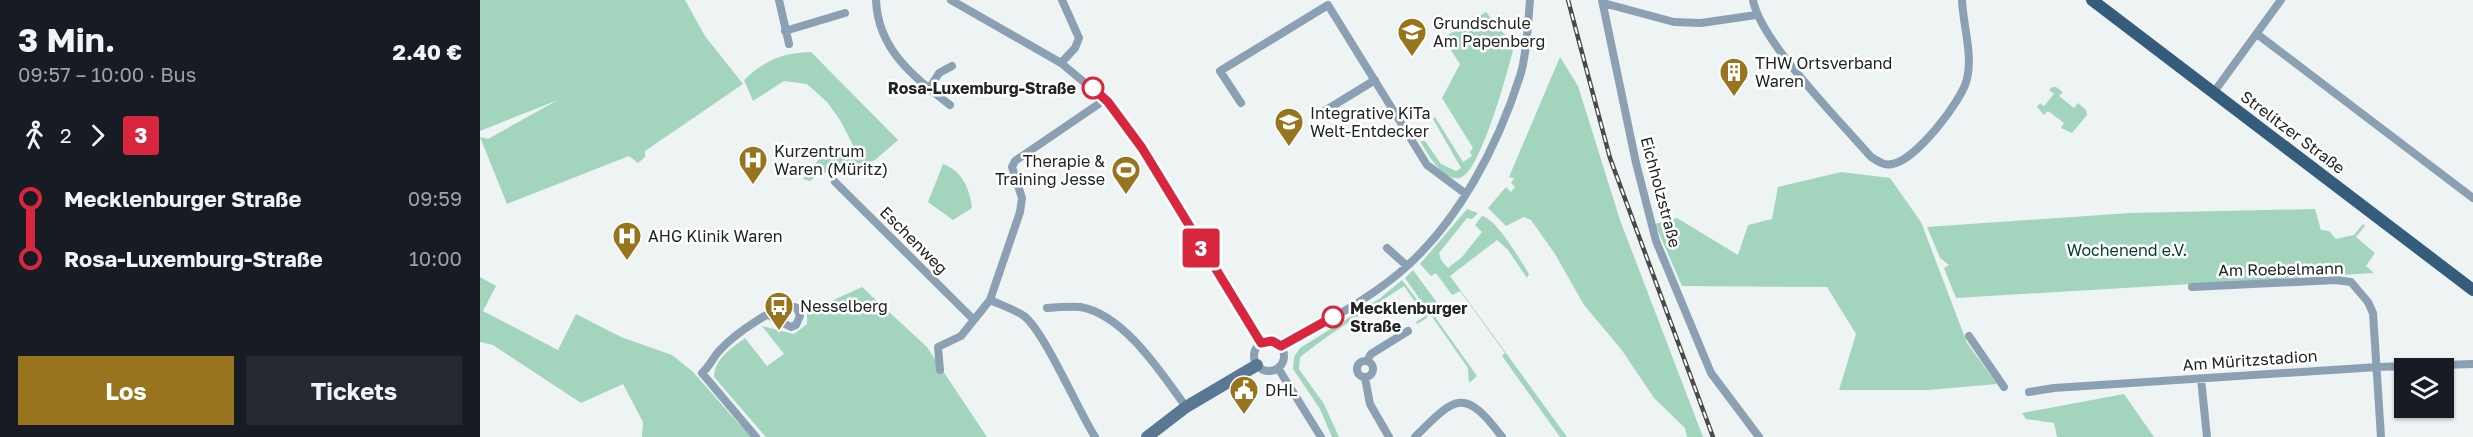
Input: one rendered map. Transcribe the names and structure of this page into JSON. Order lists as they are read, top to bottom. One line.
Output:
{"streets":{"main road":["Strelitzer Straße"],"street":["Eichholzstraße","Eschenweg","Am Roebelmann","Am Müritzstadion"]},"crossings":[["Am Roebelmann","Am Müritzstadion"]],"parks":["Wochenend e.V."],"places":{"school or university":["Grundschule Am Papenberg","Integrative KiTa Welt-Entdecker"],"other":["Rosa-Luxemburg-Straße","Mecklenburger Straße"],"building":["THW Ortsverband Waren"],"hospital":["Kurzentrum Waren (Müritz)","AHG Klinik Waren"],"sports":["Therapie & Training Jesse"],"bus stop":["Nesselberg"],"public building":["DHL"]},"lines":["bus line 3"],"page":{"heading":["3 Min.","09:57 – 10:00 · Bus","2.40 €"],"on_map":"3","legs":["2","3"],"list":[{"name":"Mecklenburger Straße","value":"09:59"},{"name":"Rosa-Luxemburg-Straße","value":"10:00"}],"buttons":["Los","Tickets"]}}
